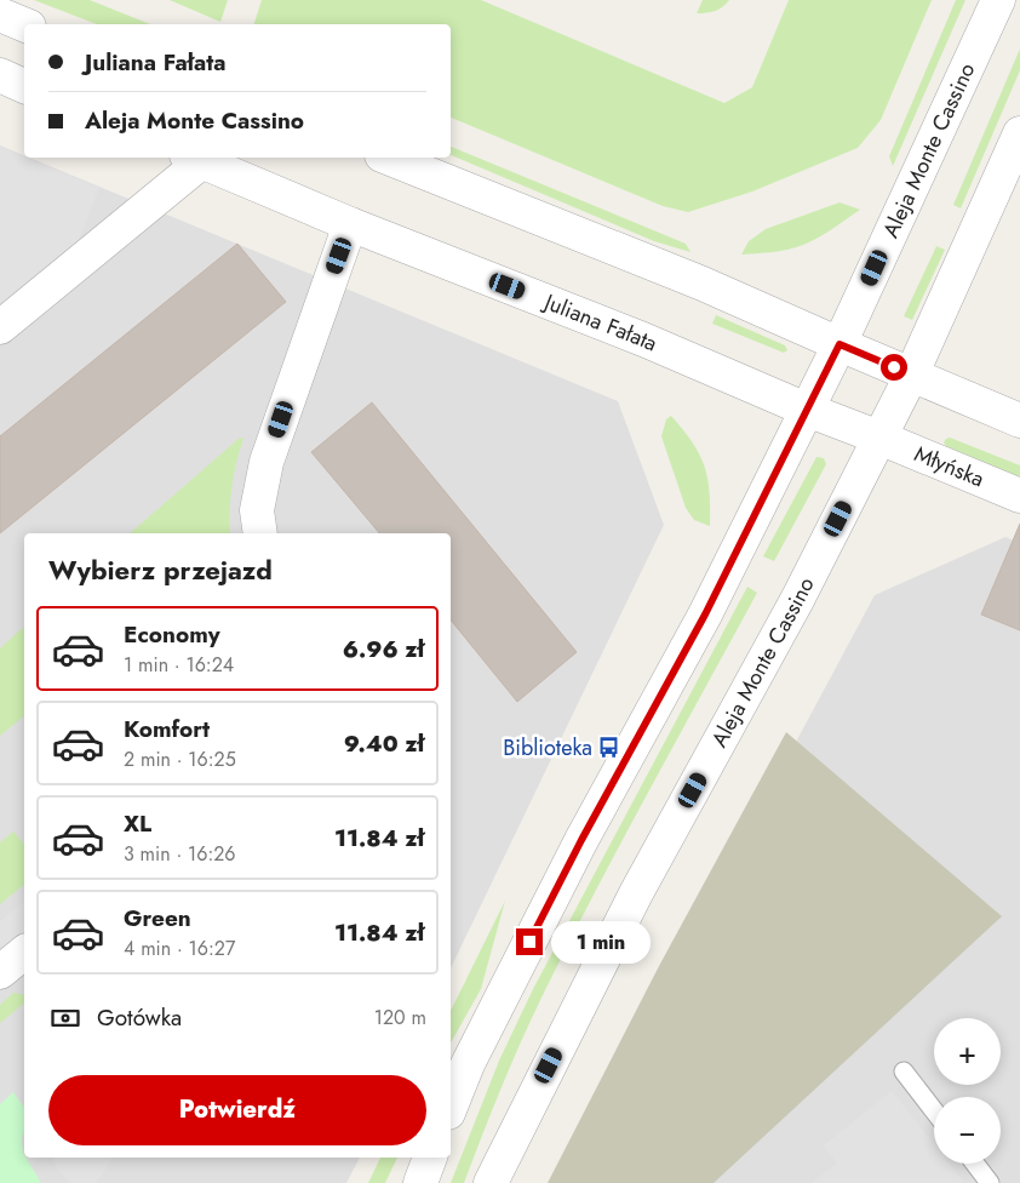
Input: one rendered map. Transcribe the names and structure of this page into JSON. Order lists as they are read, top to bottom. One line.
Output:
{"streets":{"street":["Aleja Monte Cassino","Juliana Fałata","Młyńska"]},"crossings":[["Aleja Monte Cassino","Juliana Fałata"],["Aleja Monte Cassino","Młyńska"],["Juliana Fałata","Młyńska"]],"places":{"bus stop":["Biblioteka"]},"page":{"banner":["Juliana Fałata","Aleja Monte Cassino"],"heading":"Wybierz przejazd","list":[{"name":"Economy","note":"1 min · 16:24","value":"6.96 zł"},{"name":"Komfort","note":"2 min · 16:25","value":"9.40 zł"},{"name":"XL","note":"3 min · 16:26","value":"11.84 zł"},{"name":"Green","note":"4 min · 16:27","value":"11.84 zł"}],"bubble":"1 min","pay":["Gotówka","120 m"],"map_buttons":["+","−"],"buttons":"Potwierdź"}}
